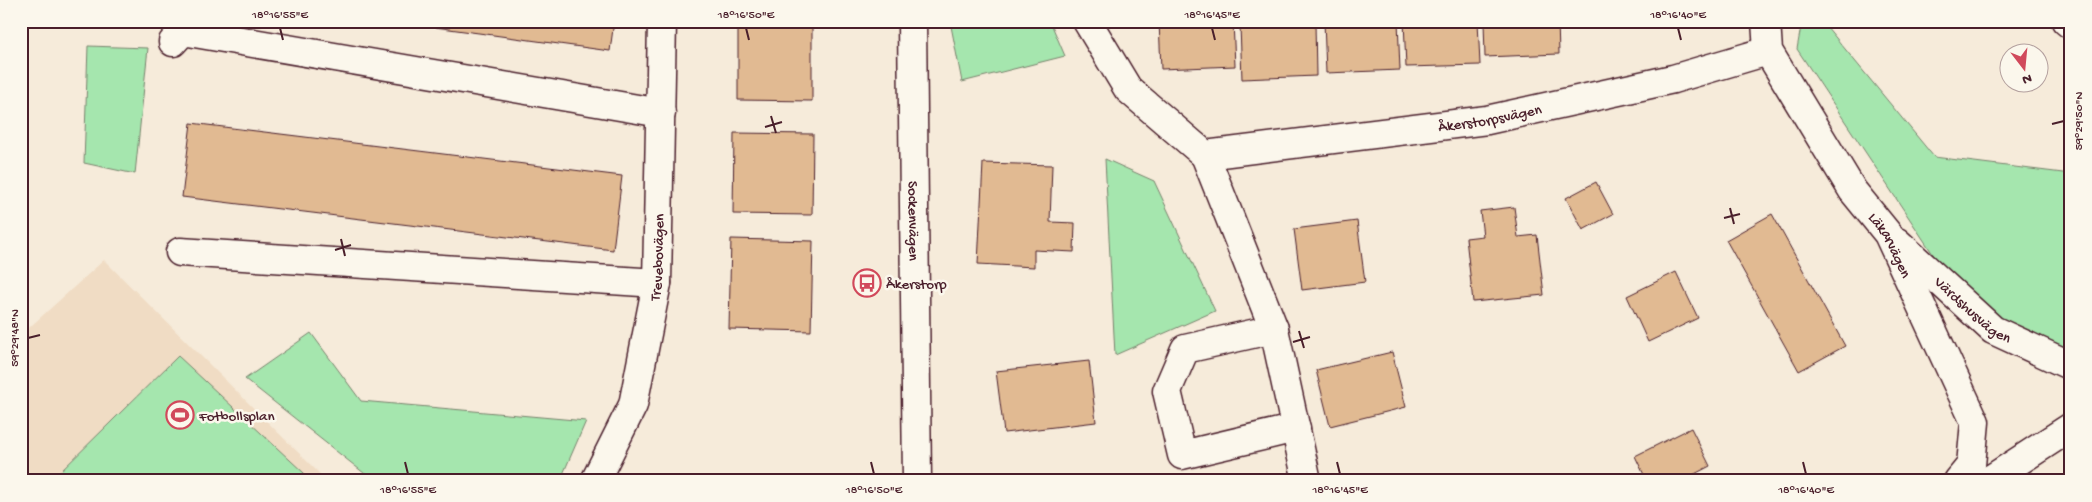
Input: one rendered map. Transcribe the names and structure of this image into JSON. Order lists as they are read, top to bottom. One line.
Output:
{"streets":{"street":["Åkerstorpsvägen","Sockenvägen","Läkarvägen","Trevebovägen","Värdshusvägen"]},"crossings":[["Åkerstorpsvägen","Läkarvägen"],["Läkarvägen","Värdshusvägen"]],"places":{"bus stop":["Åkerstorp"],"sports":["Fotbollsplan"]},"north":"bottom","coordinates":["18°16'55\"E","18°16'50\"E","18°16'45\"E","18°16'40\"E","59°29'50\"N","59°29'48\"N"]}
